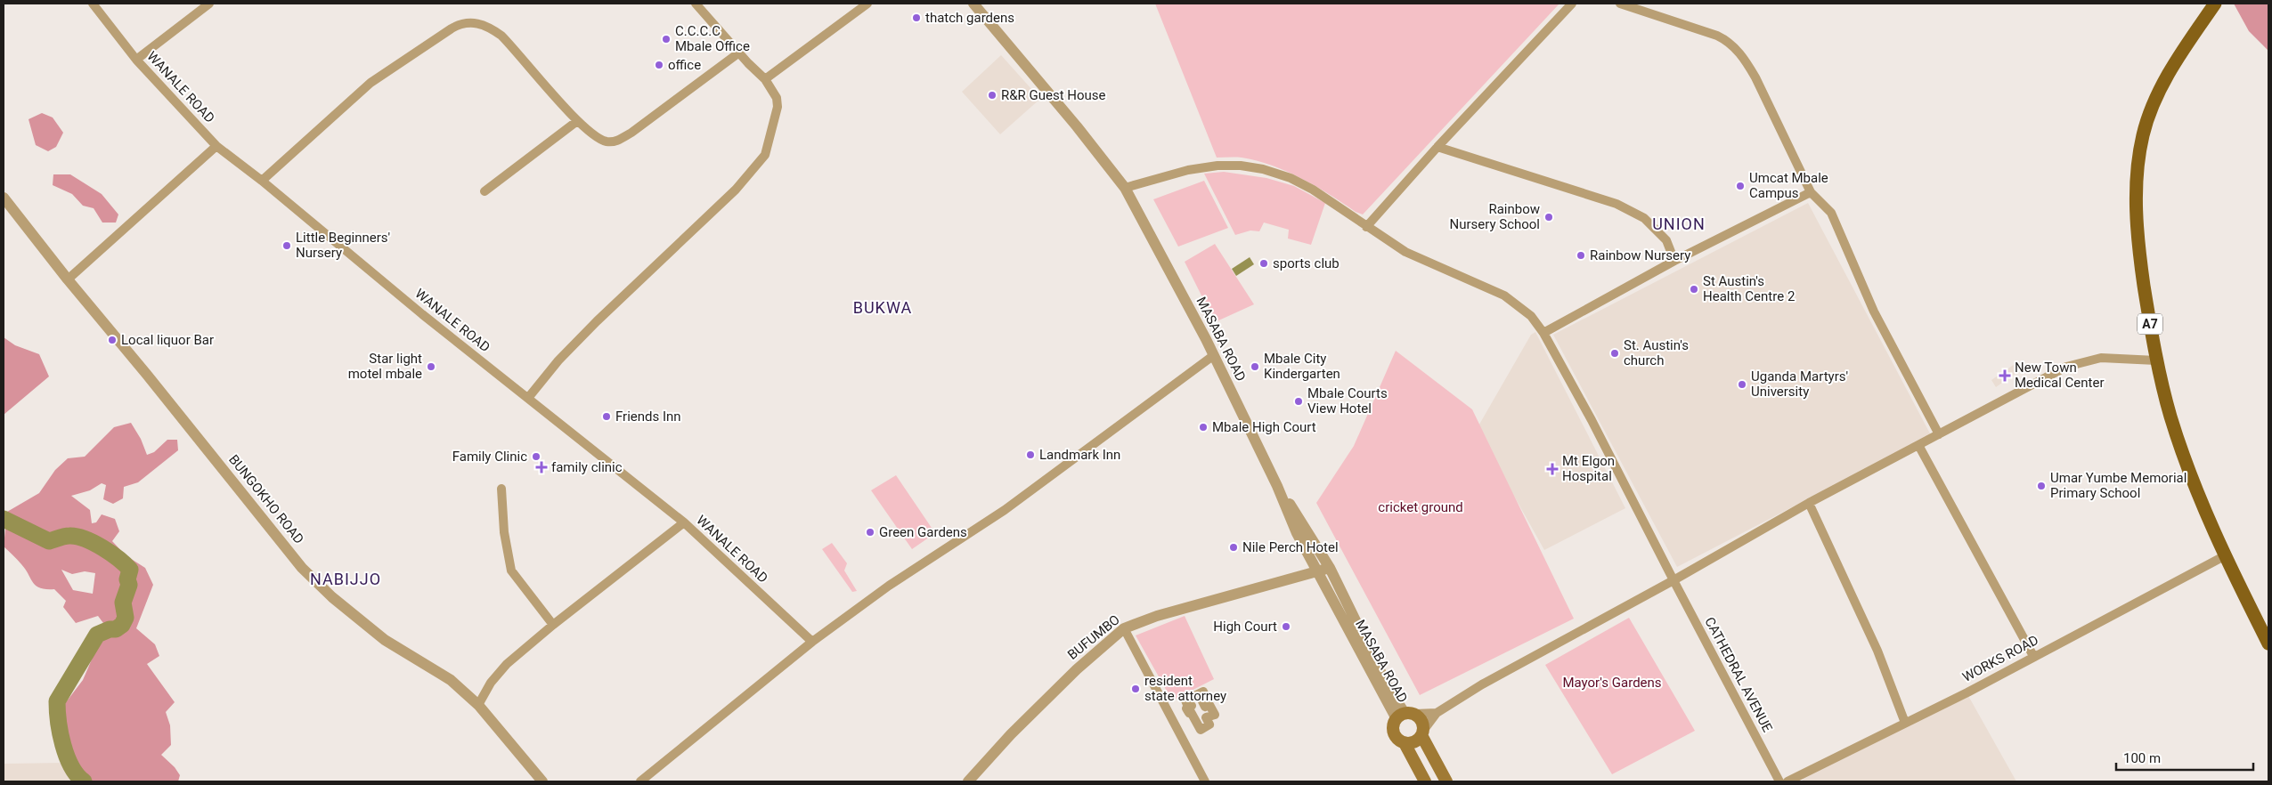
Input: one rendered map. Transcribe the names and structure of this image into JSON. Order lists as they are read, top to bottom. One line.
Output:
{"streets":{"main road":["A7"],"street":["WANALE ROAD","MASABA ROAD","BUNGOKHO ROAD","BUFUMBO","WORKS ROAD","CATHEDRAL AVENUE"]},"crossings":[["A7","WORKS ROAD"],["MASABA ROAD","BUFUMBO"],["MASABA ROAD","CATHEDRAL AVENUE"]],"districts":["UNION","BUKWA","NABIJJO"],"parks":["cricket ground","Mayor's Gardens"],"places":{"other":["thatch gardens","C.C.C.C Mbale Office","office","R&R Guest House","Umcat Mbale Campus","Rainbow Nursery School","Little Beginners' Nursery","Rainbow Nursery","sports club","St Austin's Health Centre 2","Local liquor Bar","St. Austin's church","Star light motel mbale","Mbale City Kindergarten","Uganda Martyrs' University","Mbale Courts View Hotel","Friends Inn","Mbale High Court","Landmark Inn","Family Clinic","Umar Yumbe Memorial Primary School","Green Gardens","Nile Perch Hotel","High Court","resident state attorney"],"health":["New Town Medical Center","family clinic","Mt Elgon Hospital"]},"scale_bar":"100 m"}
